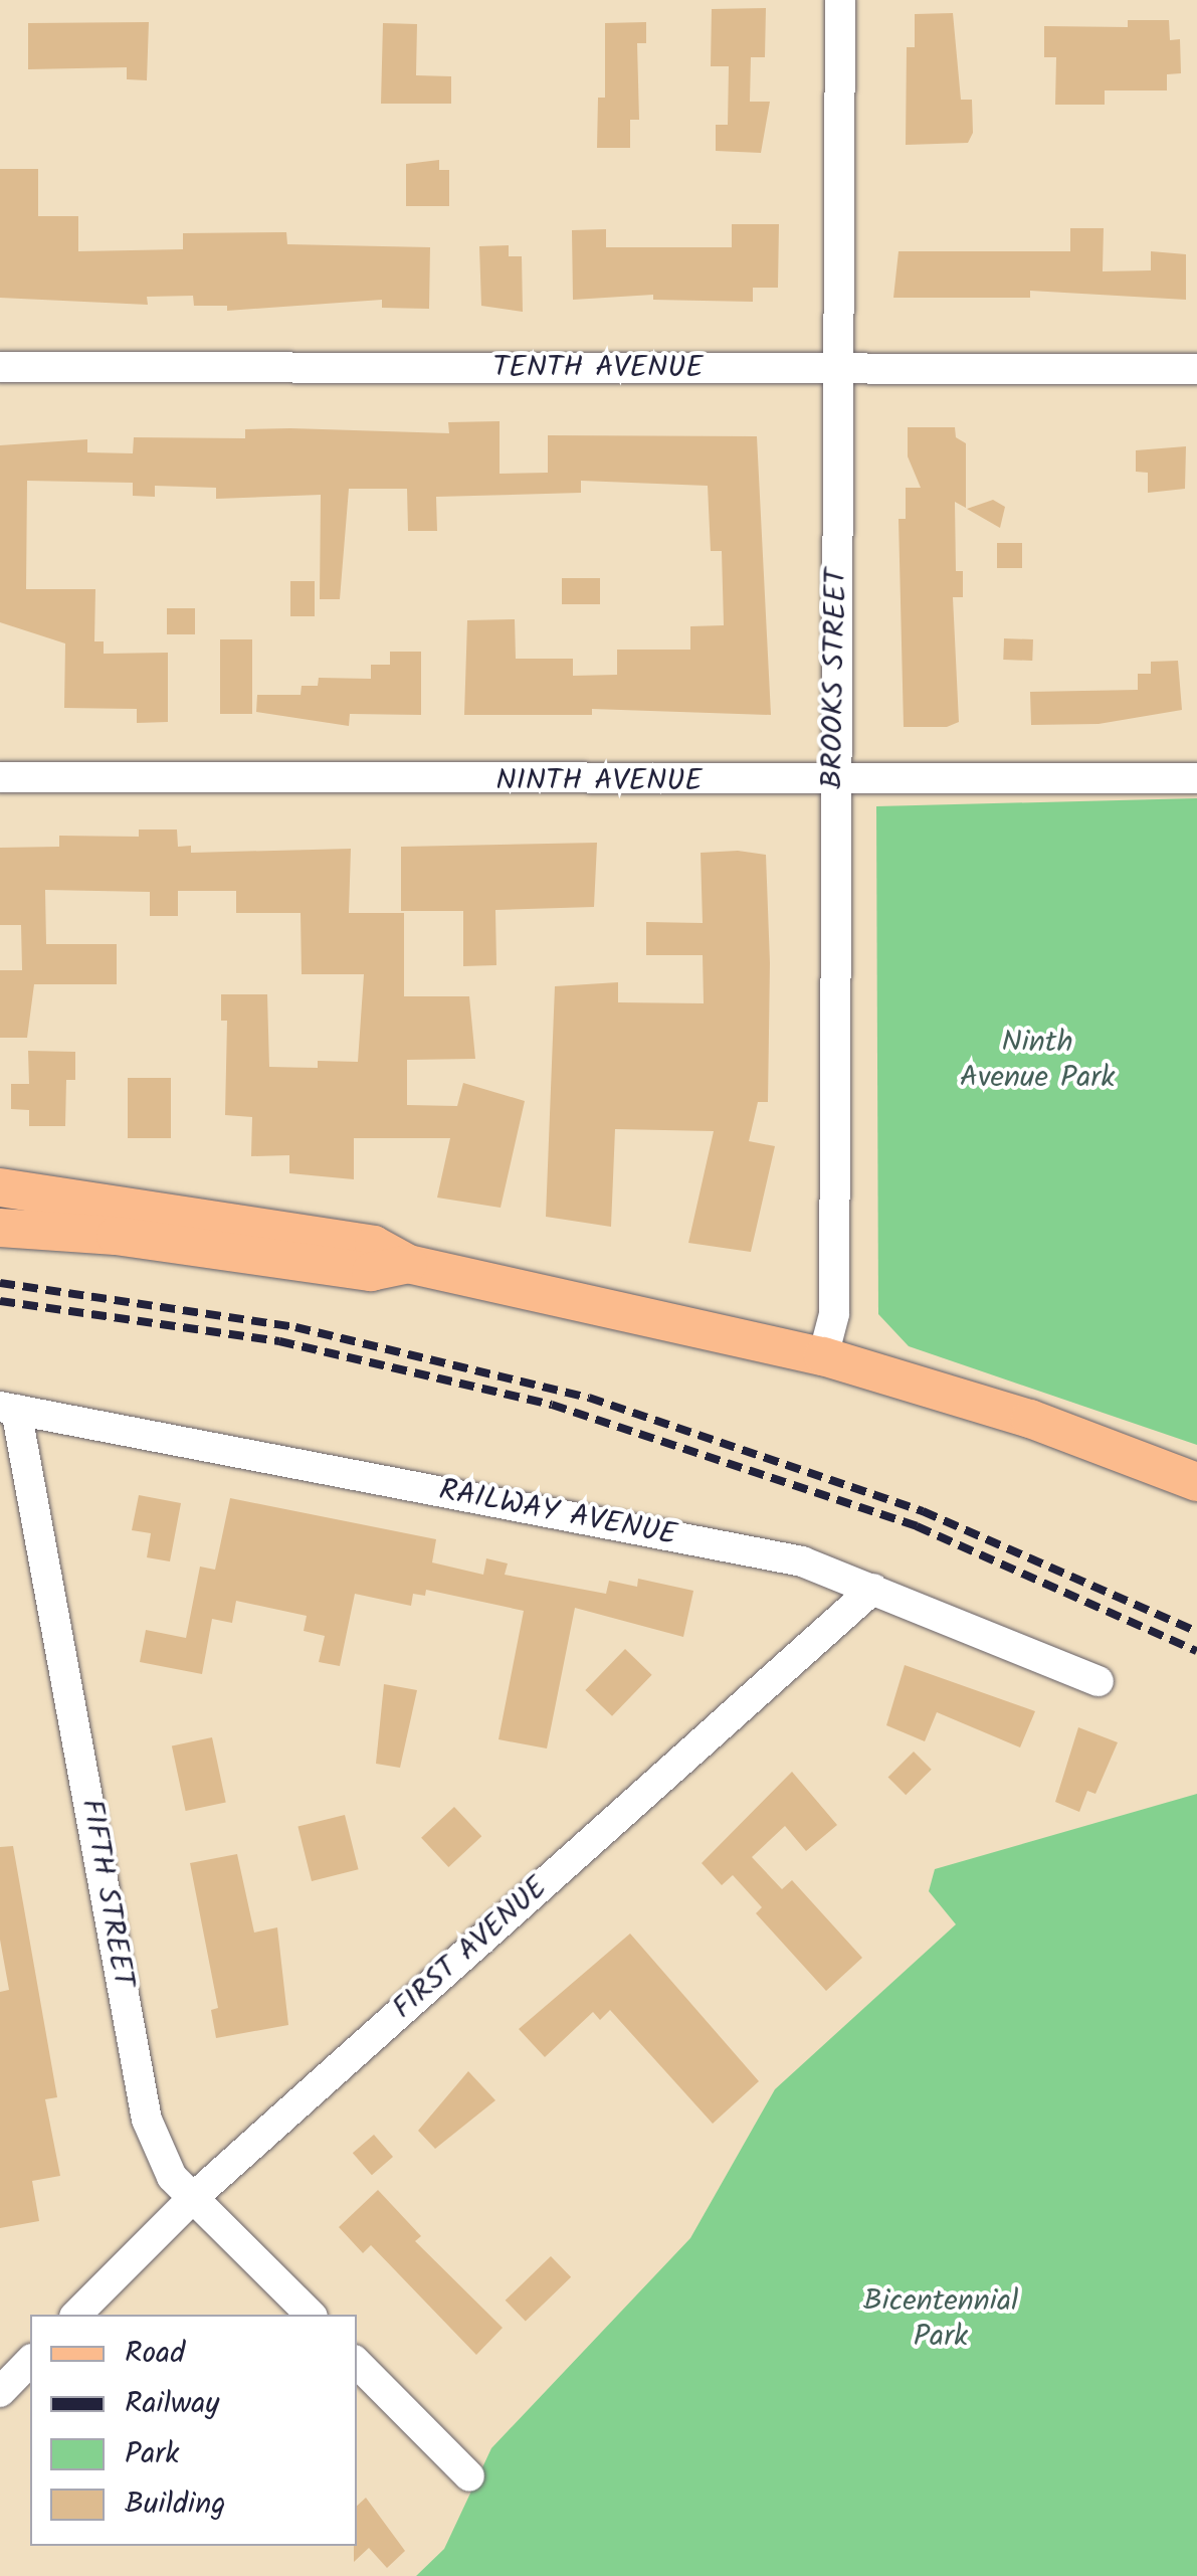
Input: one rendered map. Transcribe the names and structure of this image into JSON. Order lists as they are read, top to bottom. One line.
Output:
{"streets":{"street":["TENTH AVENUE","BROOKS STREET","NINTH AVENUE","RAILWAY AVENUE","FIFTH STREET","FIRST AVENUE"]},"crossings":[["TENTH AVENUE","BROOKS STREET"],["BROOKS STREET","NINTH AVENUE"],["RAILWAY AVENUE","FIFTH STREET"],["RAILWAY AVENUE","FIRST AVENUE"],["FIFTH STREET","FIRST AVENUE"]],"parks":["Ninth Avenue Park","Bicentennial Park"],"legend":["Road","Railway","Park","Building"]}
